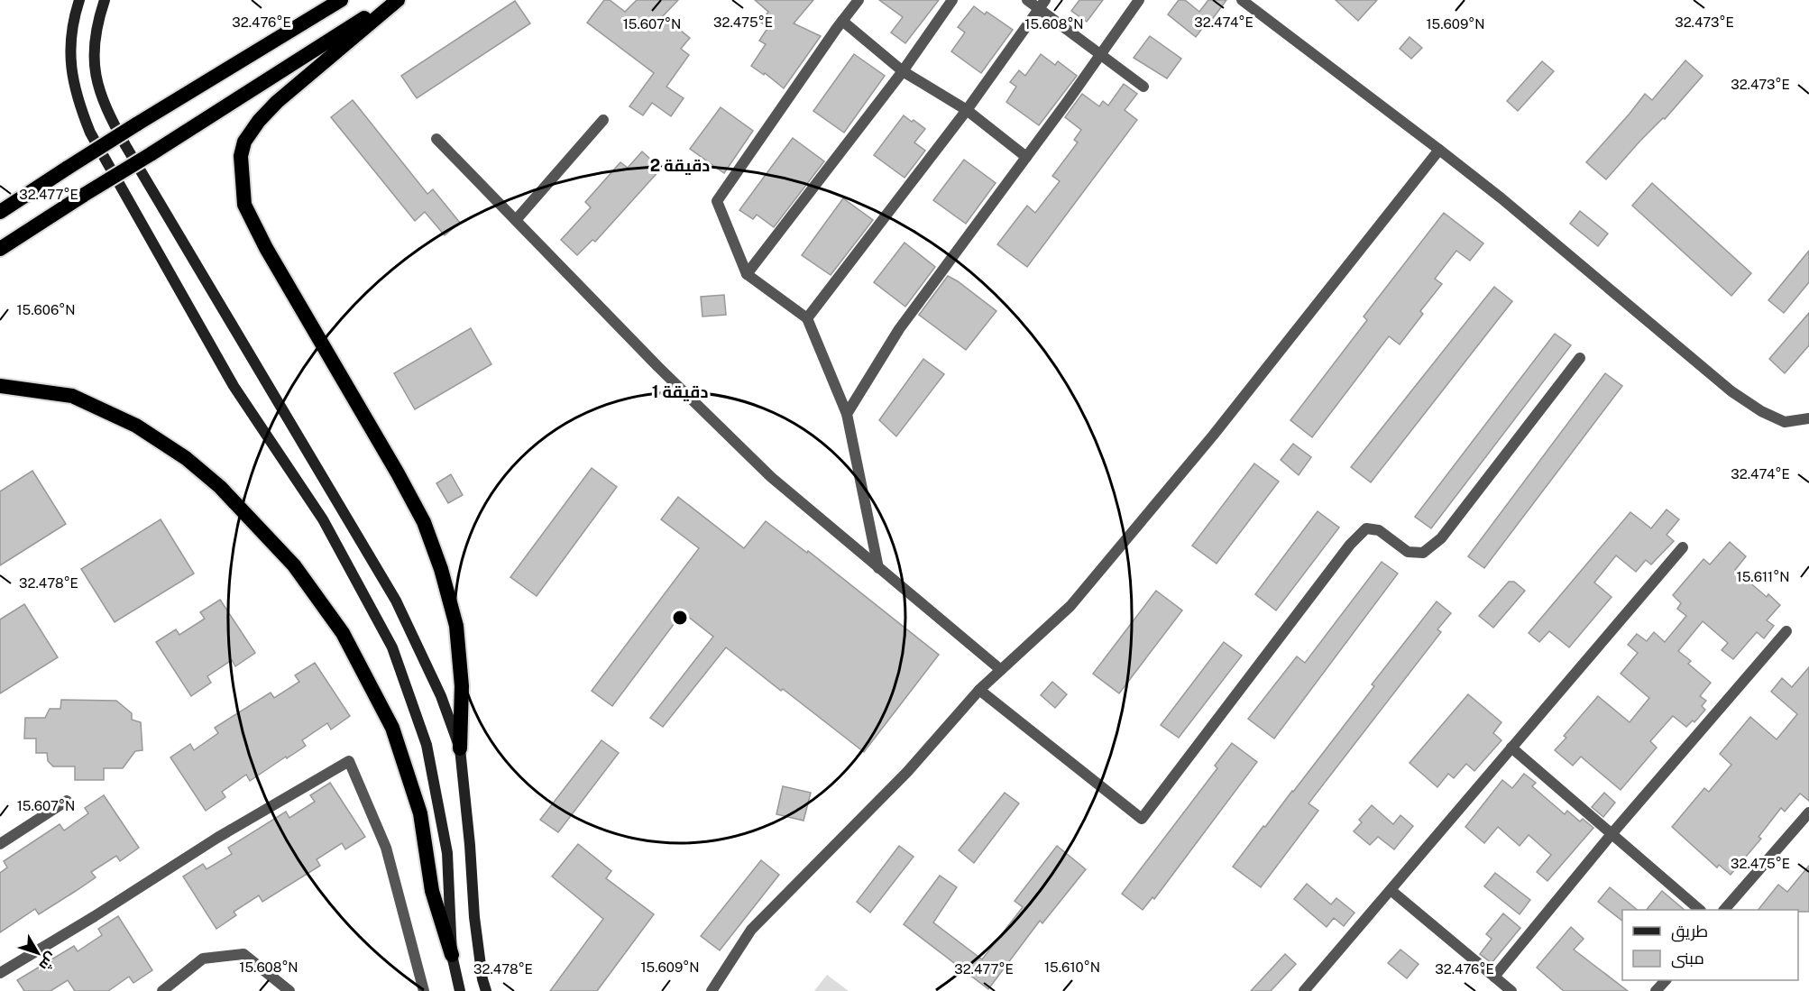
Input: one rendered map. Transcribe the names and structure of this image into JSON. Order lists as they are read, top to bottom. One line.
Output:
{"legend":["طريق","مبنى"],"north":"bottom right","coordinates":["32.473°E","32.476°E","32.475°E","32.474°E","15.607°N","15.608°N","15.609°N","32.477°E","15.606°N","15.611°N","32.478°E","15.610°N"],"rings":["2 دقيقة","1 دقيقة"]}
